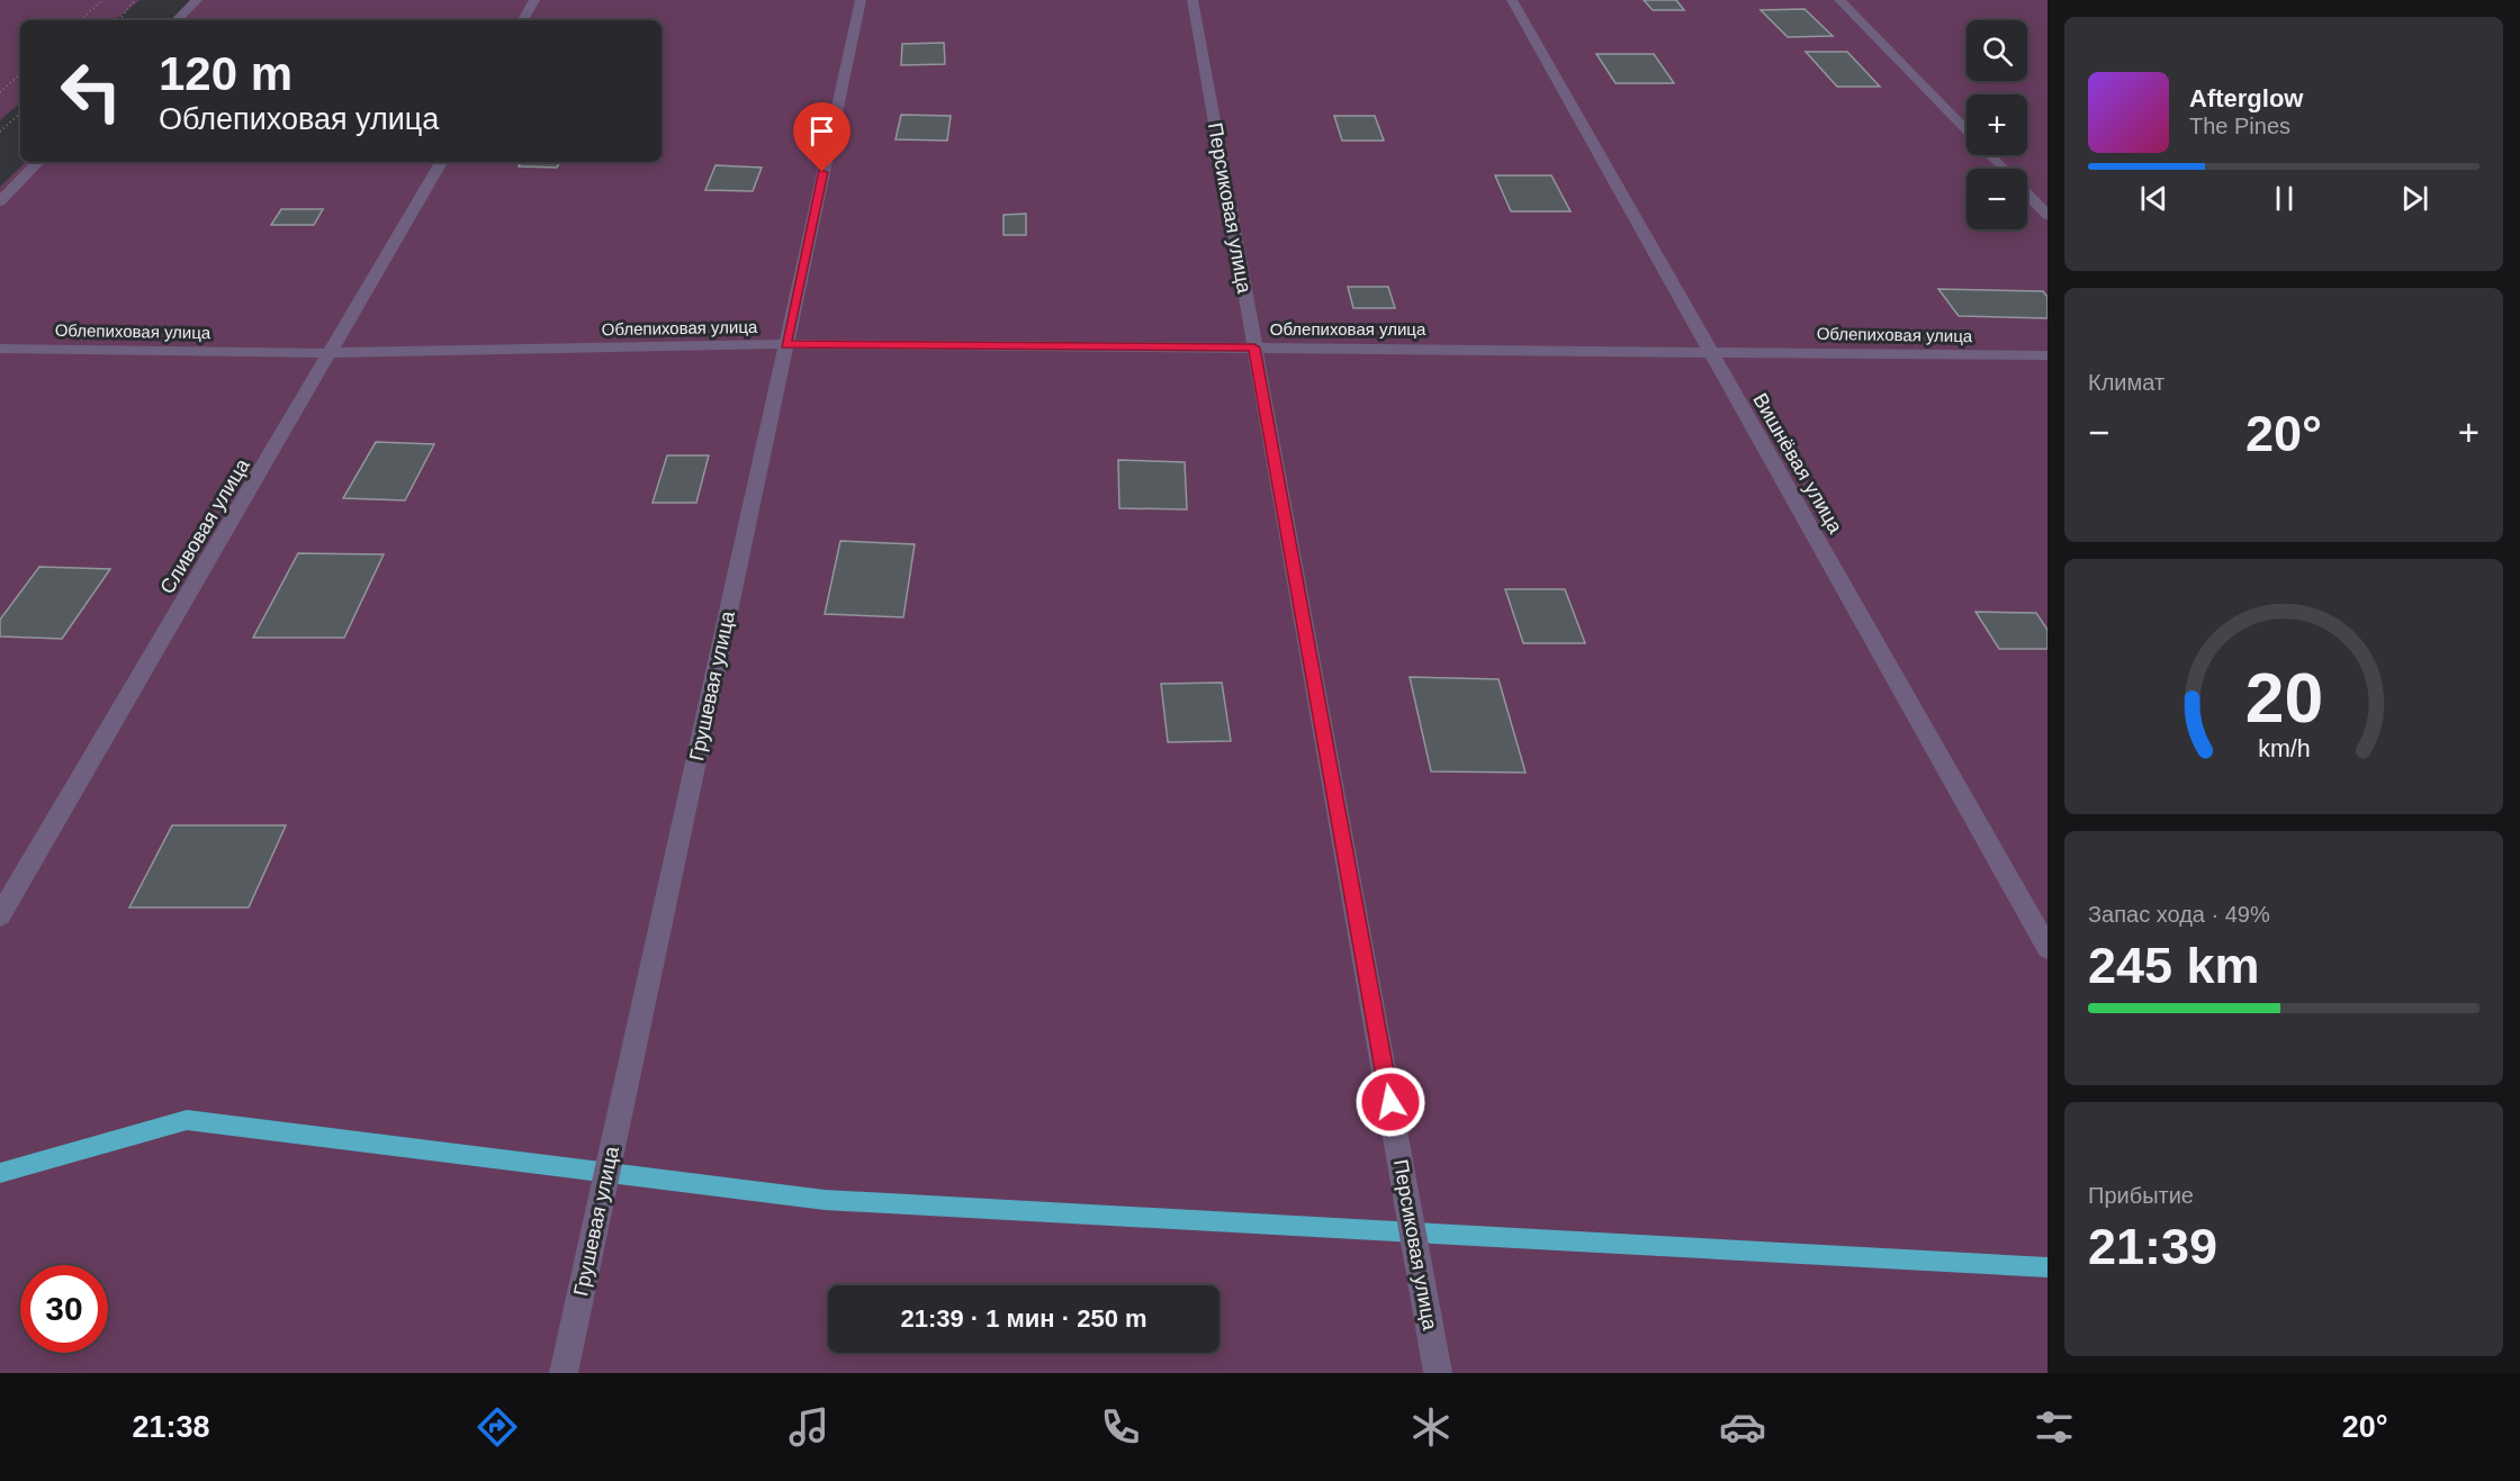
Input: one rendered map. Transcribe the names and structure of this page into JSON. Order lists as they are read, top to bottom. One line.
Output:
{"streets":{"street":["Персиковая улица","Облепиховая улица","Вишнёвая улица","Сливовая улица","Грушевая улица"]},"crossings":[["Персиковая улица","Облепиховая улица"],["Облепиховая улица","Вишнёвая улица"],["Облепиховая улица","Сливовая улица"],["Облепиховая улица","Грушевая улица"]],"page":{"map_buttons":["+","−"],"turn":["120 m","Облепиховая улица"],"song":["Afterglow","The Pines"],"tile":["Климат",["Запас хода · 49%","245 km"],["Прибытие","21:39"]],"heat":["−","20°","+"],"limit":"30","trip":"21:39 · 1 мин · 250 m","tabs":["21:38","20°"],"gauge":["20","km/h"]}}
